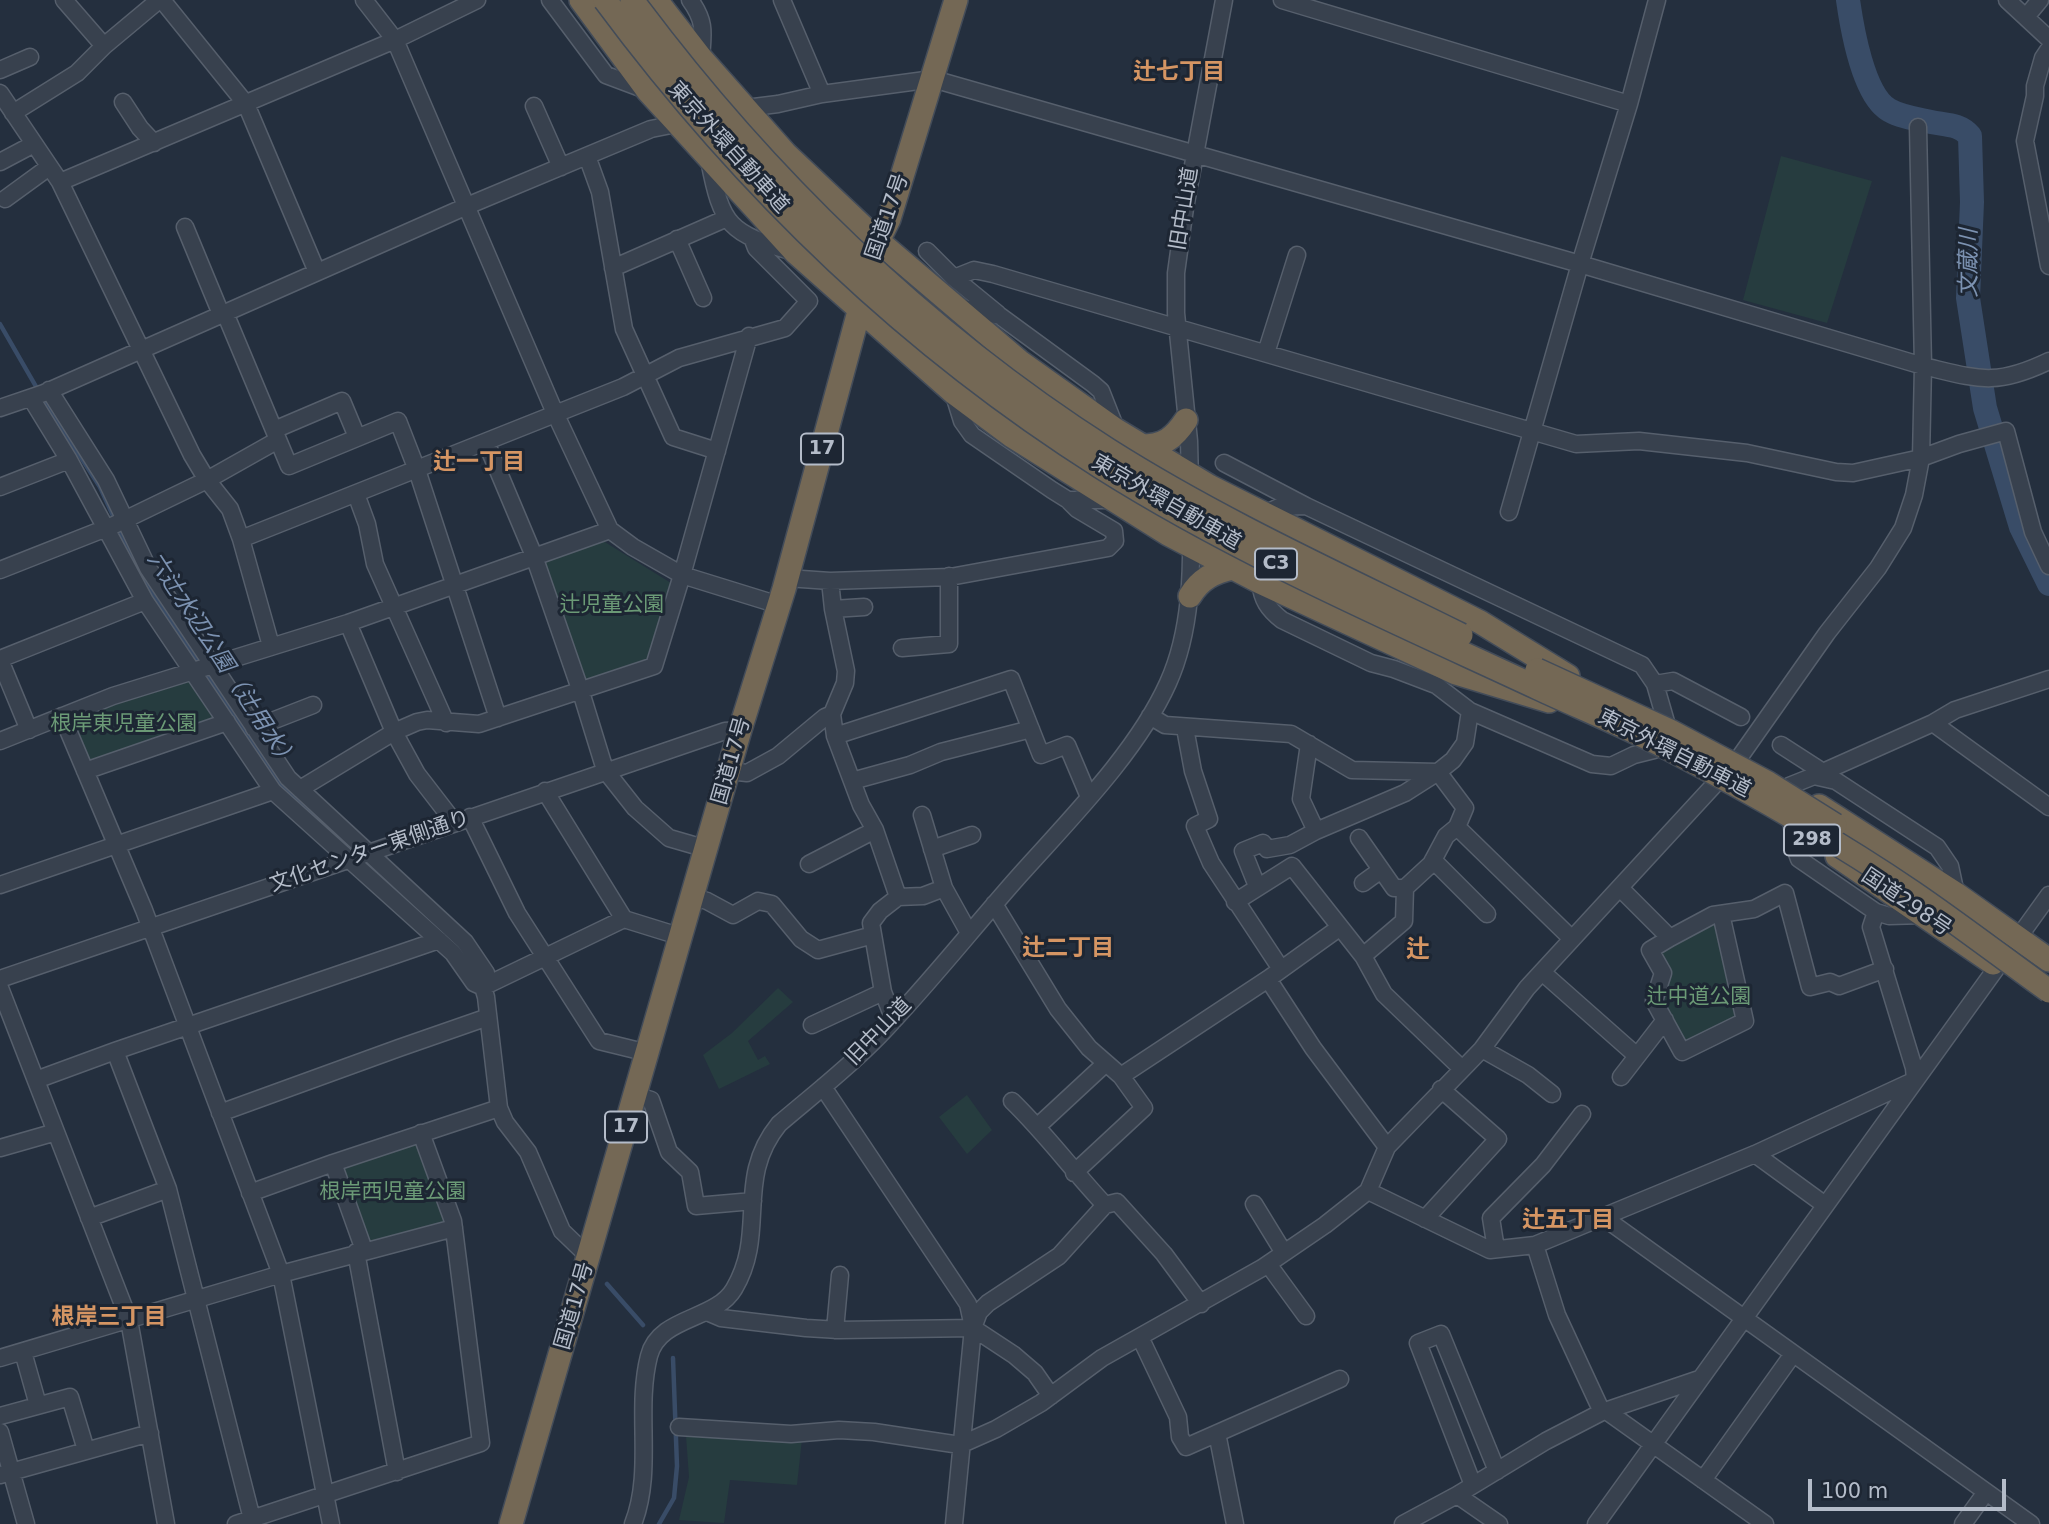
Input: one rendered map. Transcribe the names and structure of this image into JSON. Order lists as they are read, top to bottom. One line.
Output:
{"streets":{"highway":["東京外環自動車道","国道17号","17","C3","298","国道298号"],"street":["旧中山道","文化センター東側通り"]},"crossings":[["国道17号","文化センター東側通り"]],"districts":["辻七丁目","辻一丁目","辻二丁目","辻","辻五丁目","根岸三丁目"],"water":["文蔵川","六辻水辺公園（辻用水）"],"parks":["辻児童公園","根岸東児童公園","辻中道公園","根岸西児童公園"],"scale_bar":"100 m"}
